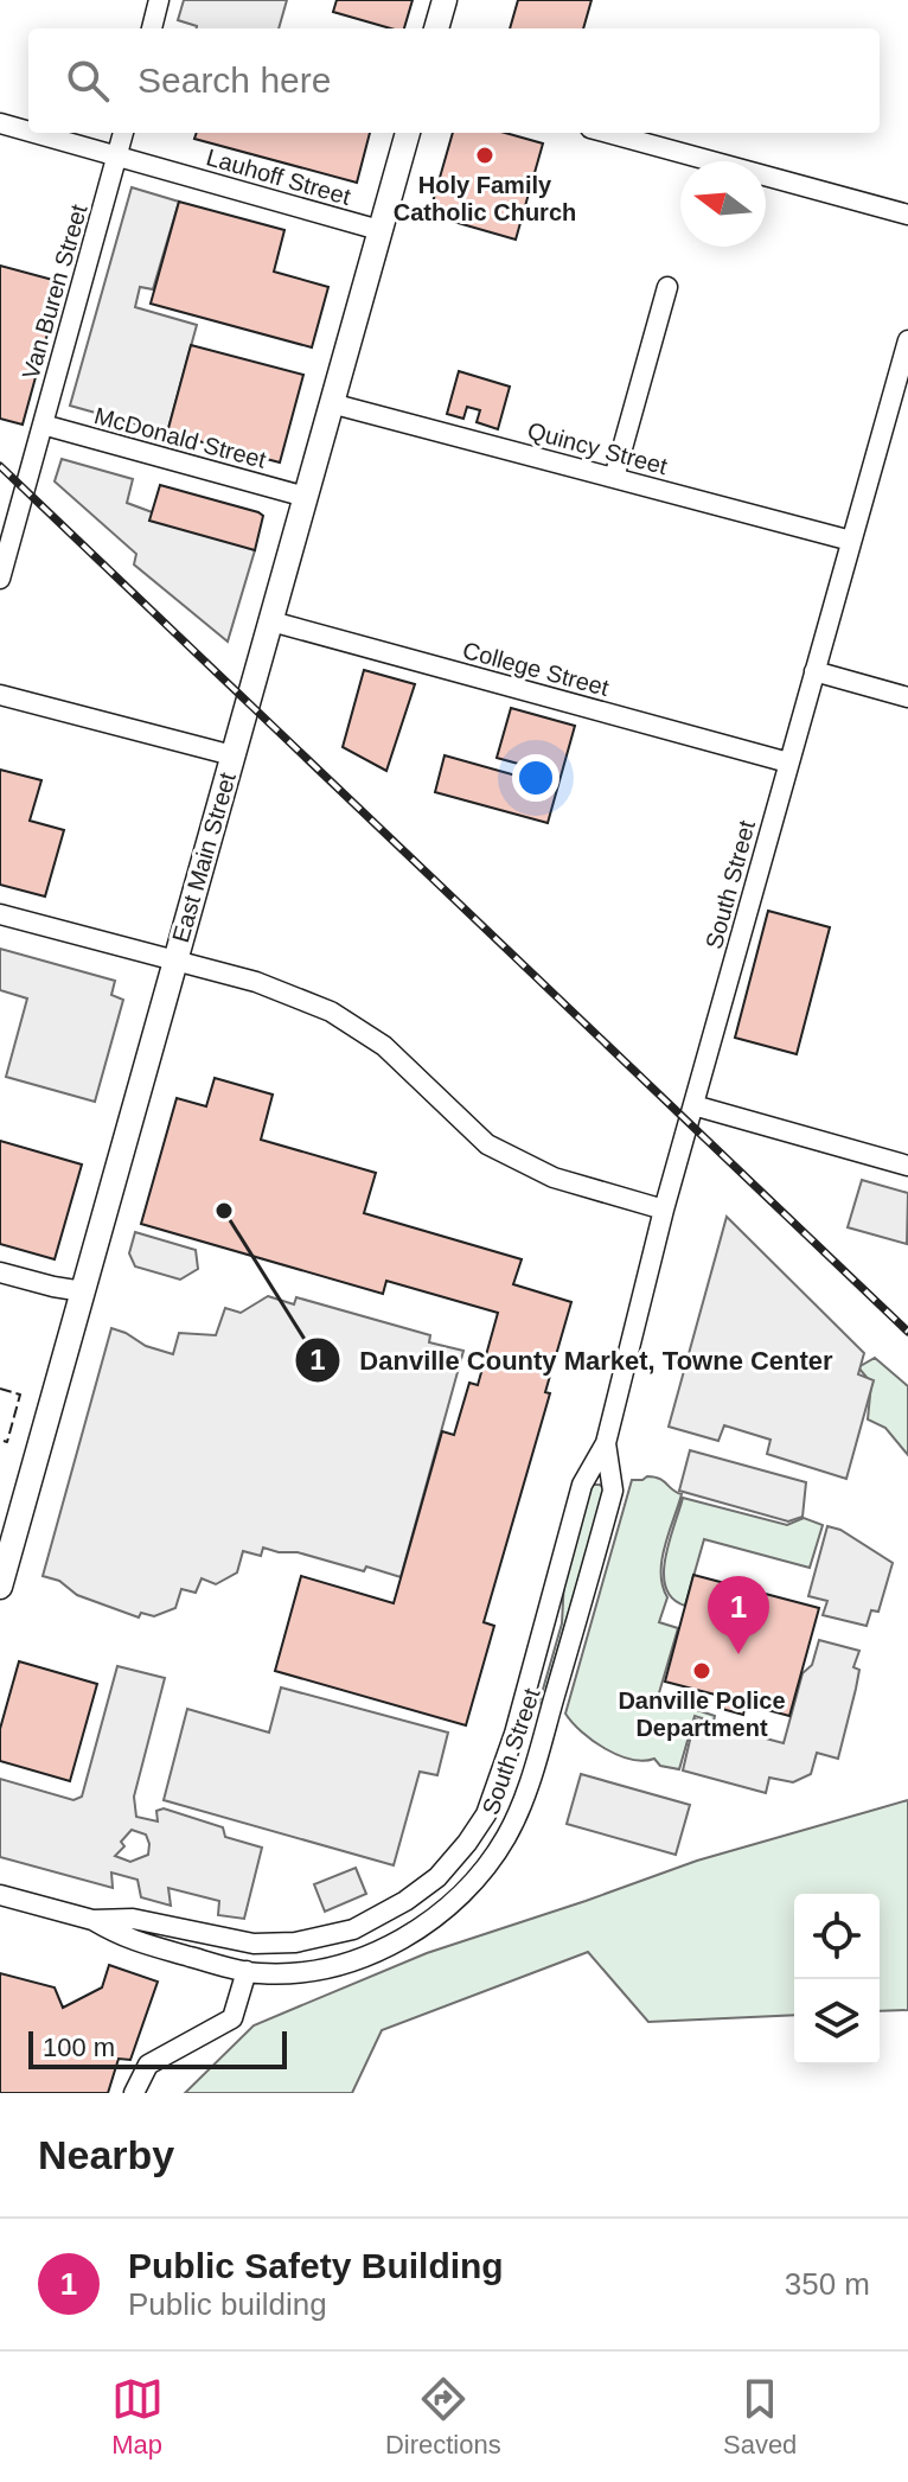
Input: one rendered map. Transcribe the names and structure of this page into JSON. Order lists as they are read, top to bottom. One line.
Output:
{"streets":{"main road":["East Main Street"],"street":["Lauhoff Street","Van Buren Street","McDonald Street","Quincy Street","College Street","South Street"]},"crossings":[["Lauhoff Street","Van Buren Street"],["Lauhoff Street","East Main Street"],["Van Buren Street","McDonald Street"],["McDonald Street","East Main Street"],["Quincy Street","East Main Street"],["Quincy Street","South Street"],["College Street","East Main Street"],["College Street","South Street"]],"places":["Holy Family Catholic Church","Danville County Market, Towne Center","Danville Police Department"],"scale_bar":"100 m","north":"left","page":{"search":"Search here","pins":"1","scale":"100 m","heading":"Nearby","list":[{"mark":"1","name":"Public Safety Building","note":"Public building","value":"350 m"}],"nav":["Map","Directions","Saved"]}}
